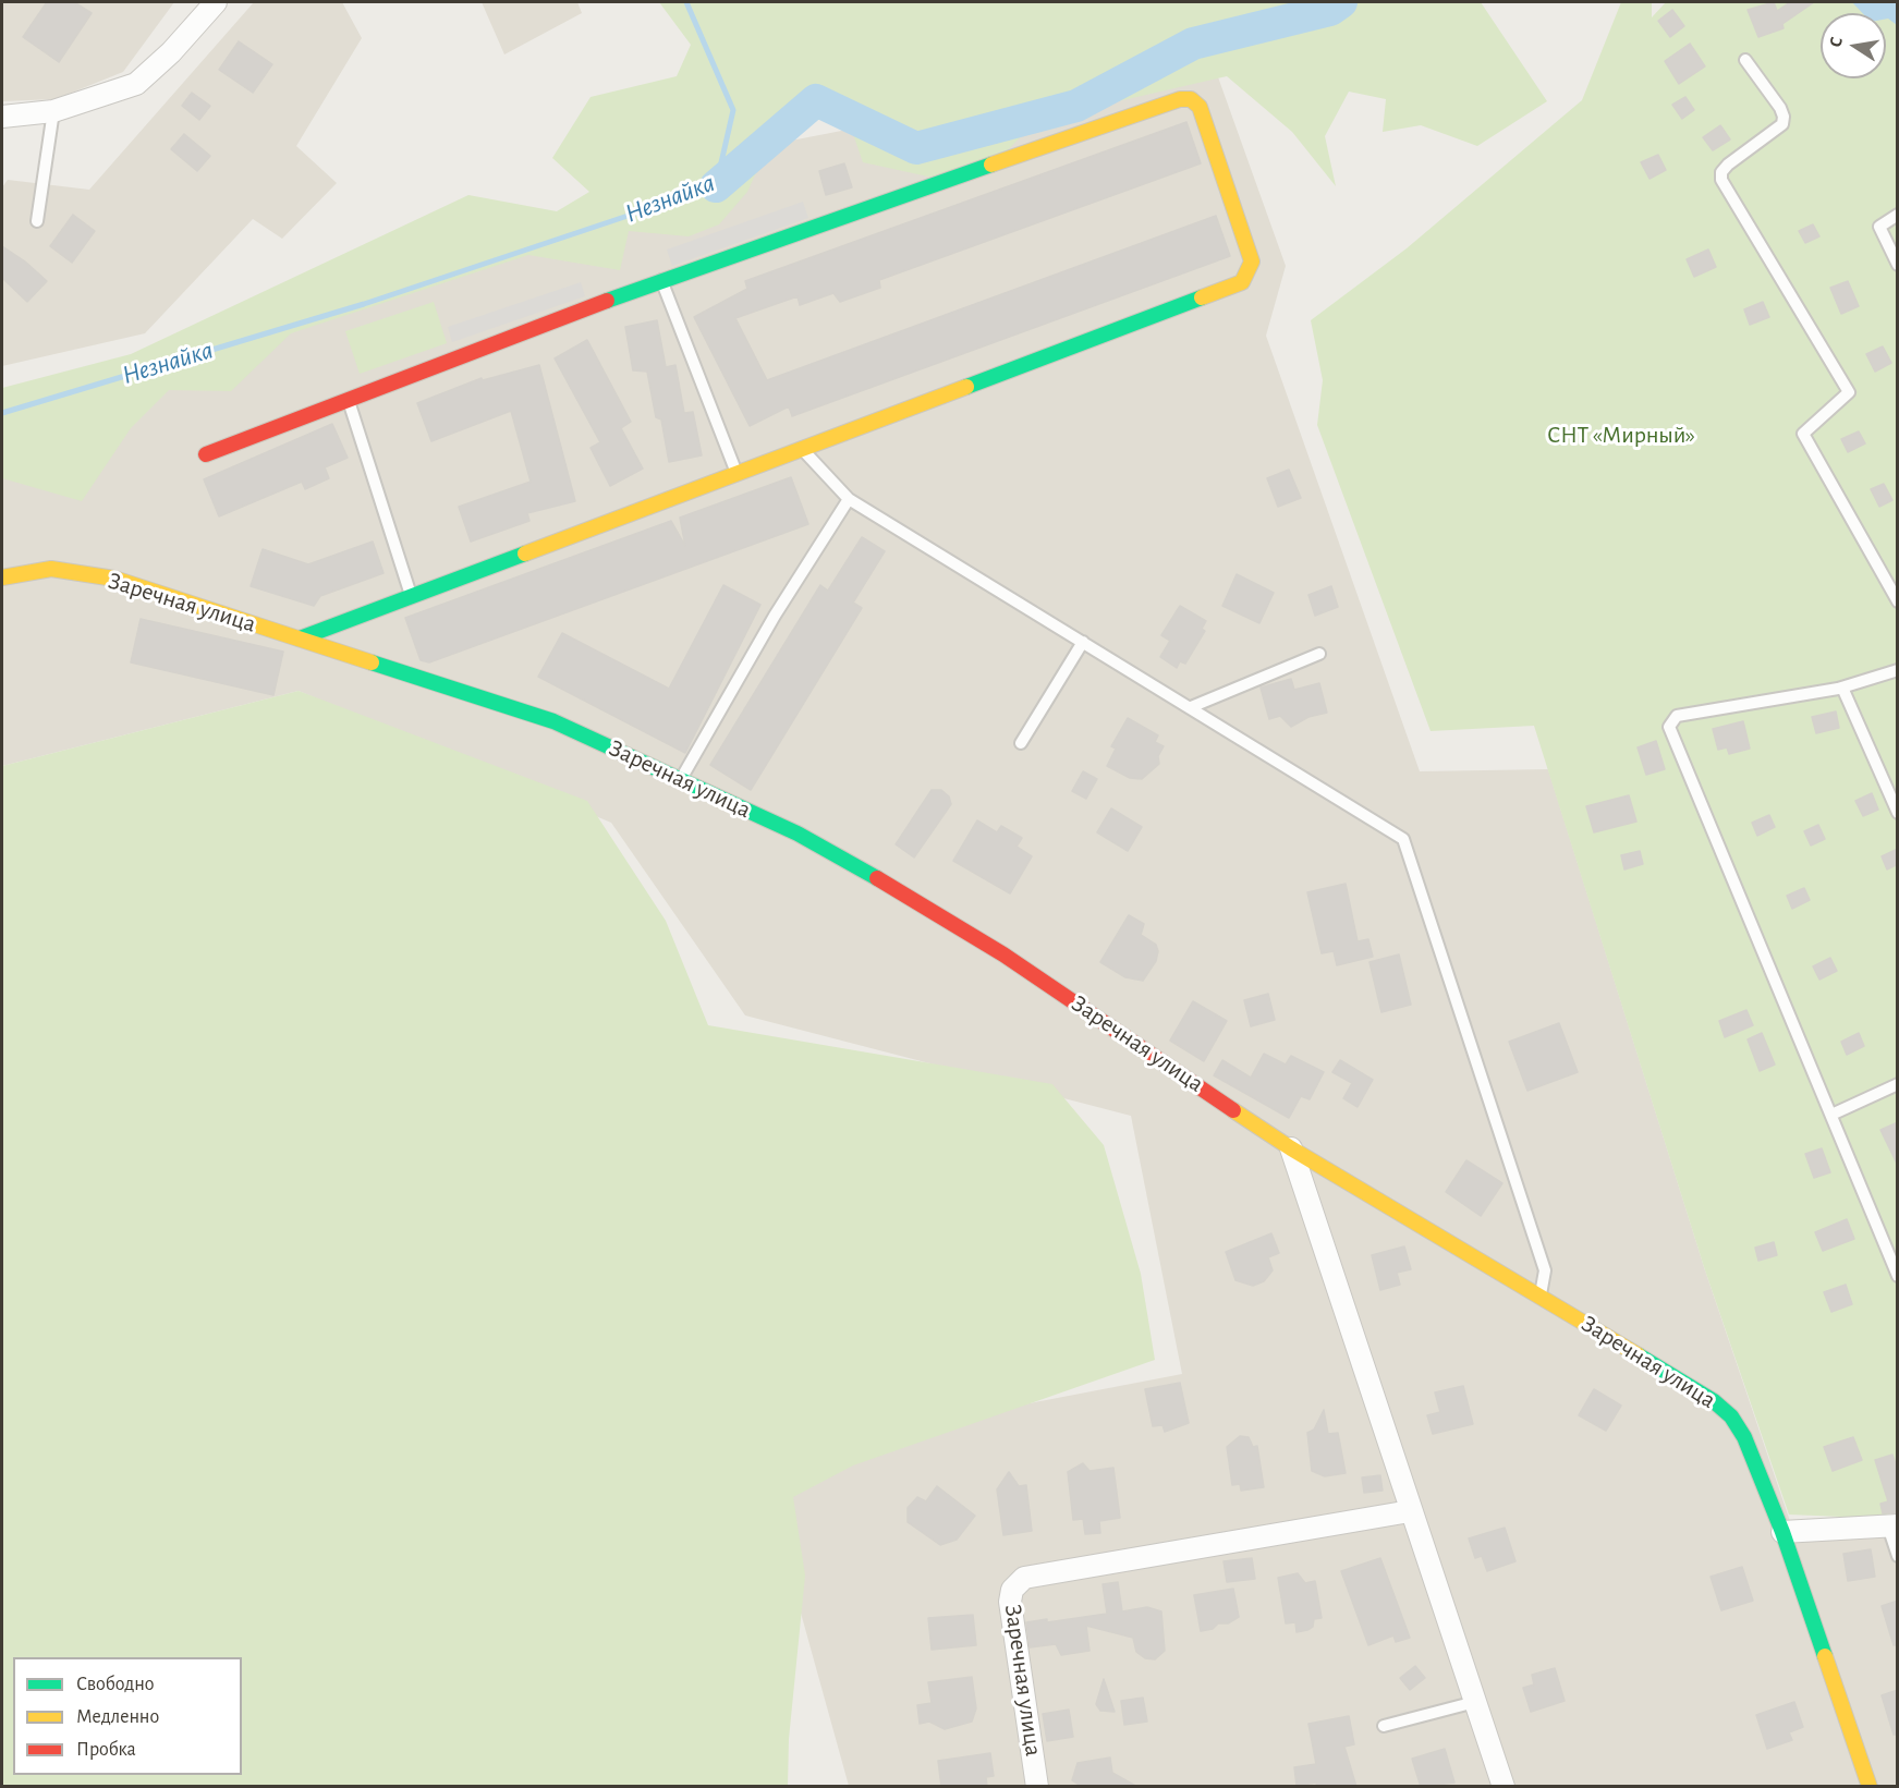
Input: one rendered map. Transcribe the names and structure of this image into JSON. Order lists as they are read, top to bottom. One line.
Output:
{"streets":{"street":["Заречная улица"]},"water":["Незнайка"],"parks":["СНТ «Мирный»"],"legend":["Свободно","Медленно","Пробка"],"north":"left"}
